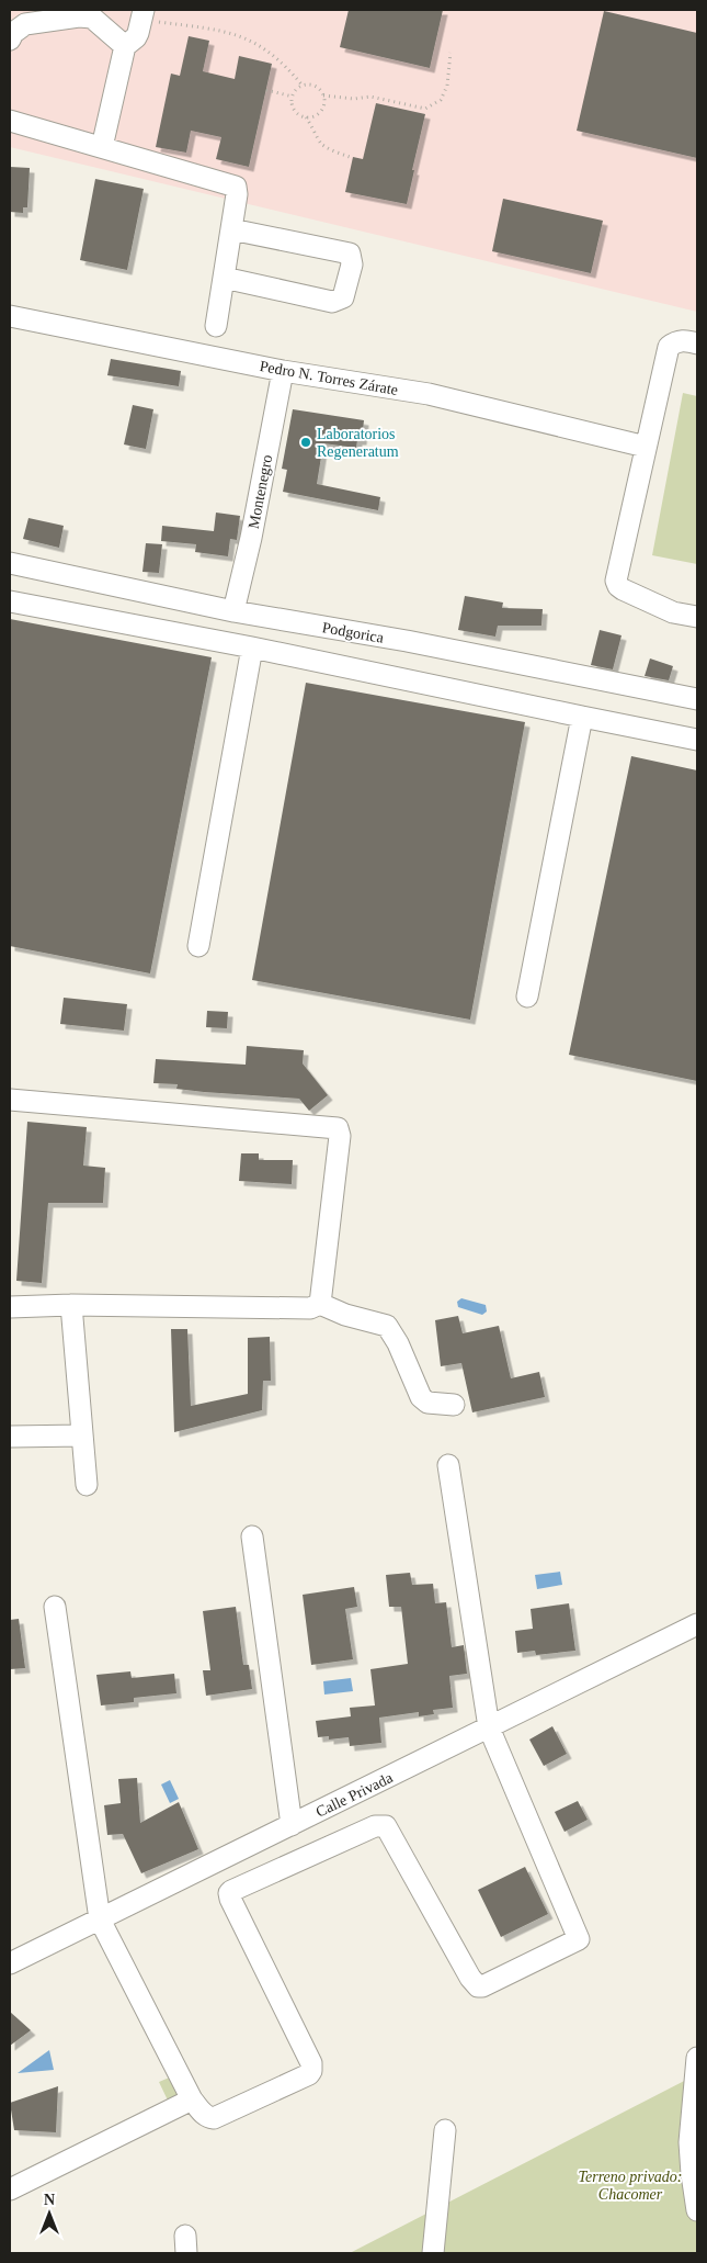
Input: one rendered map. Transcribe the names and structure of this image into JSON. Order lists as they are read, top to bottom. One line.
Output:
{"streets":{"street":["Pedro N. Torres Zárate","Montenegro","Podgorica","Calle Privada"]},"crossings":[["Pedro N. Torres Zárate","Montenegro"],["Montenegro","Podgorica"]],"parks":["Terreno privado: Chacomer"],"places":["Laboratorios Regeneratum"],"north":"top"}
